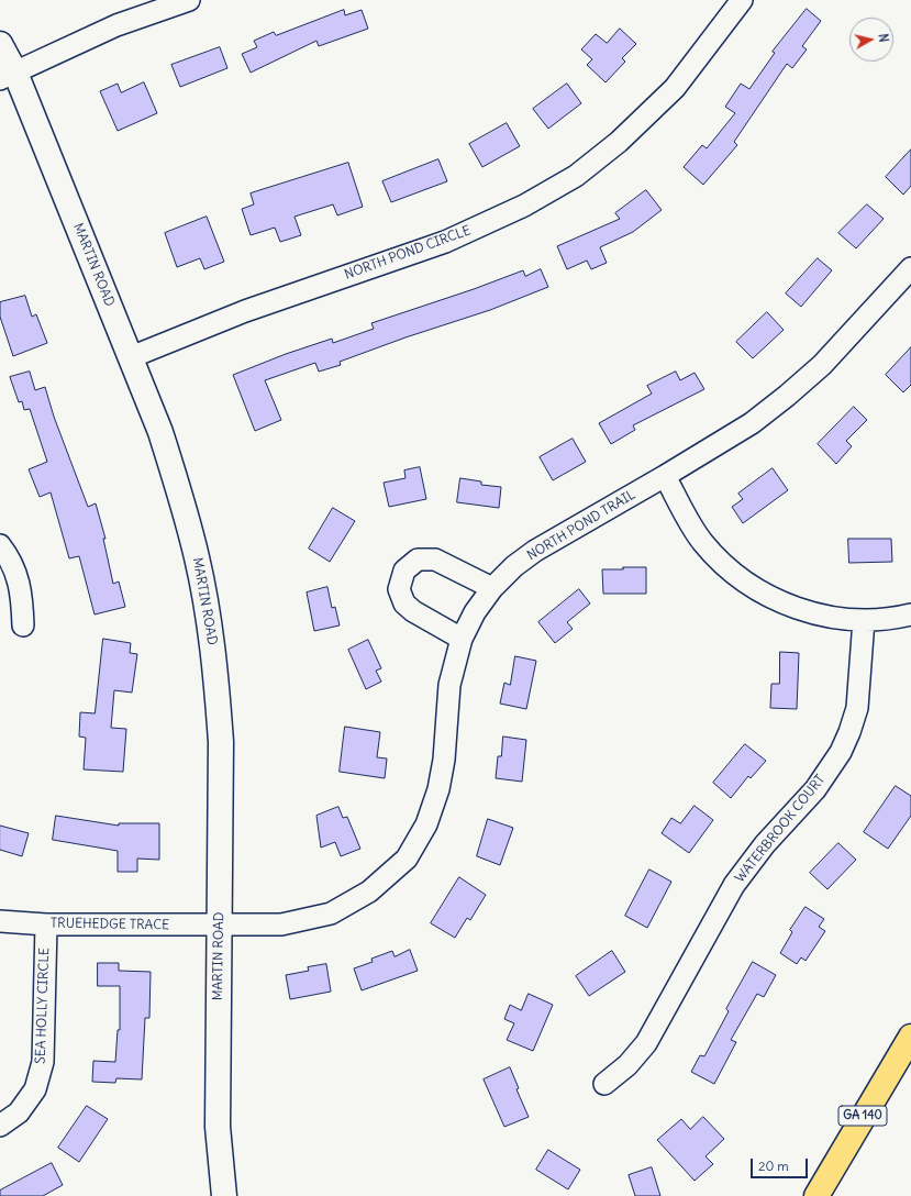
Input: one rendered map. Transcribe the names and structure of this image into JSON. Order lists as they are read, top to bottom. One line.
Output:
{"streets":{"main road":["GA 140"],"street":["NORTH POND CIRCLE","MARTIN ROAD","NORTH POND TRAIL","WATERBROOK COURT","TRUEHEDGE TRACE","SEA HOLLY CIRCLE"]},"crossings":[["NORTH POND CIRCLE","MARTIN ROAD"],["MARTIN ROAD","NORTH POND TRAIL"],["MARTIN ROAD","TRUEHEDGE TRACE"],["NORTH POND TRAIL","TRUEHEDGE TRACE"],["TRUEHEDGE TRACE","SEA HOLLY CIRCLE"]],"scale_bar":"20 m","north":"right"}
